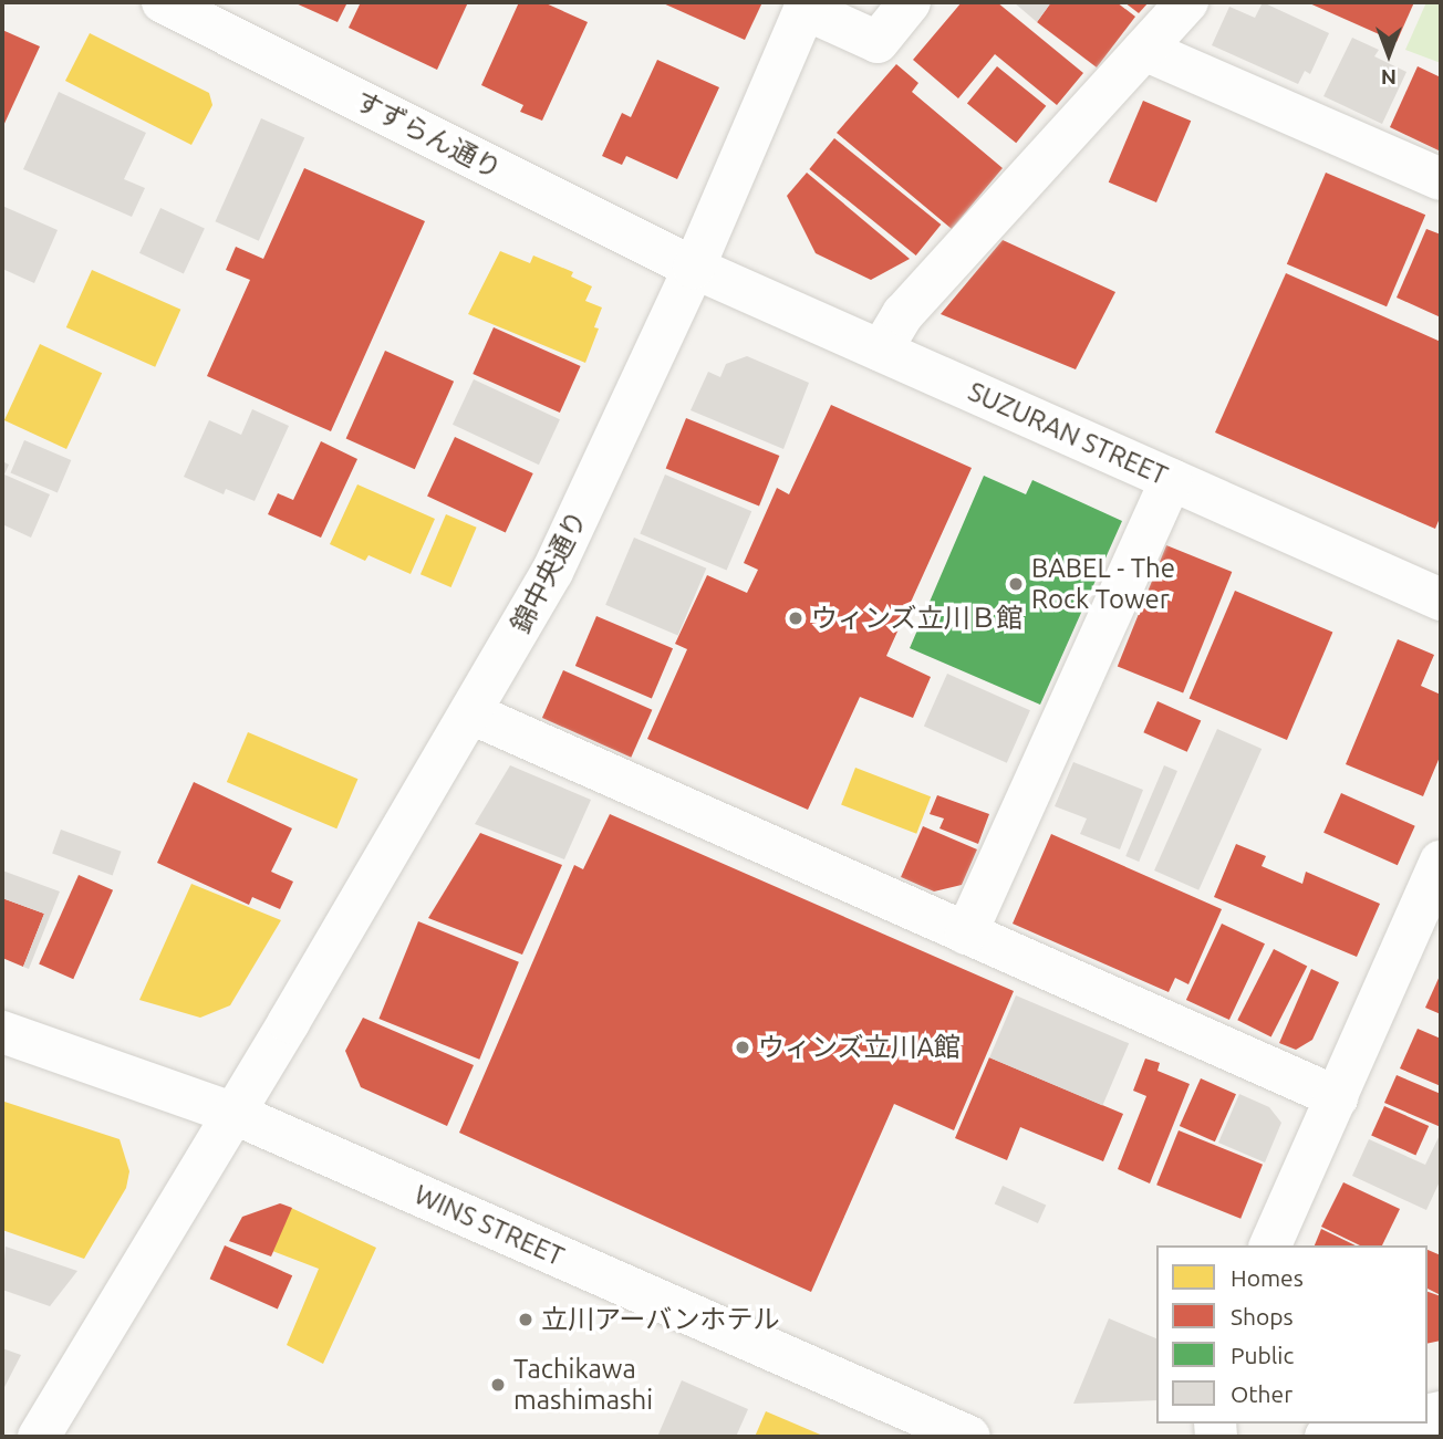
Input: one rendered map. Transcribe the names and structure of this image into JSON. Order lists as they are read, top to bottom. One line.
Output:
{"streets":{"street":["すずらん通り","SUZURAN STREET","錦中央通り","WINS STREET"]},"crossings":[["すずらん通り","SUZURAN STREET"],["すずらん通り","錦中央通り"],["SUZURAN STREET","錦中央通り"],["錦中央通り","WINS STREET"]],"places":["BABEL - The Rock Tower","ウィンズ立川Ｂ館","ウィンズ立川A館","立川アーバンホテル","Tachikawa mashimashi"],"legend":["Homes","Shops","Public","Other"],"north":"bottom"}
